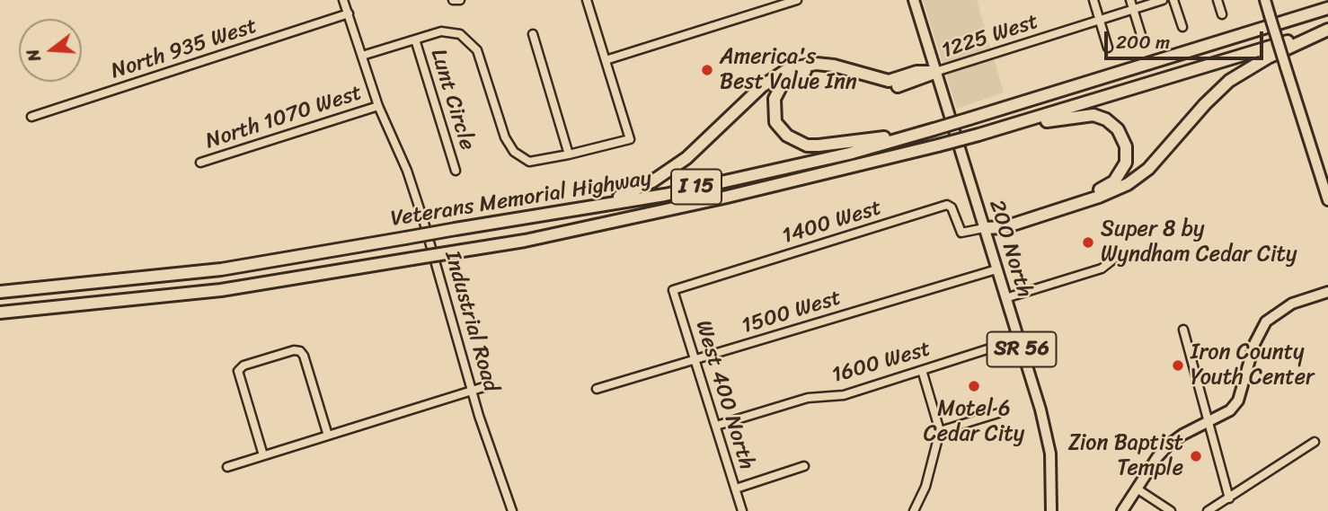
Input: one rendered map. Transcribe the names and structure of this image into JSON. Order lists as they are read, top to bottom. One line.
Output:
{"streets":{"highway":["I 15","Veterans Memorial Highway"],"main road":["200 North","SR 56"],"street":["1225 West","North 935 West","Lunt Circle","North 1070 West","1400 West","1500 West","Industrial Road","1600 West","West 400 North"]},"crossings":[["1225 West","200 North"],["North 935 West","Industrial Road"],["North 1070 West","Industrial Road"],["1400 West","200 North"],["1400 West","West 400 North"],["200 North","1500 West"],["200 North","1600 West"],["1500 West","West 400 North"],["1600 West","West 400 North"]],"places":["America's Best Value Inn","Super 8 by Wyndham Cedar City","Iron County Youth Center","Motel 6 Cedar City","Zion Baptist Temple"],"scale_bar":"200 m","north":"left"}
